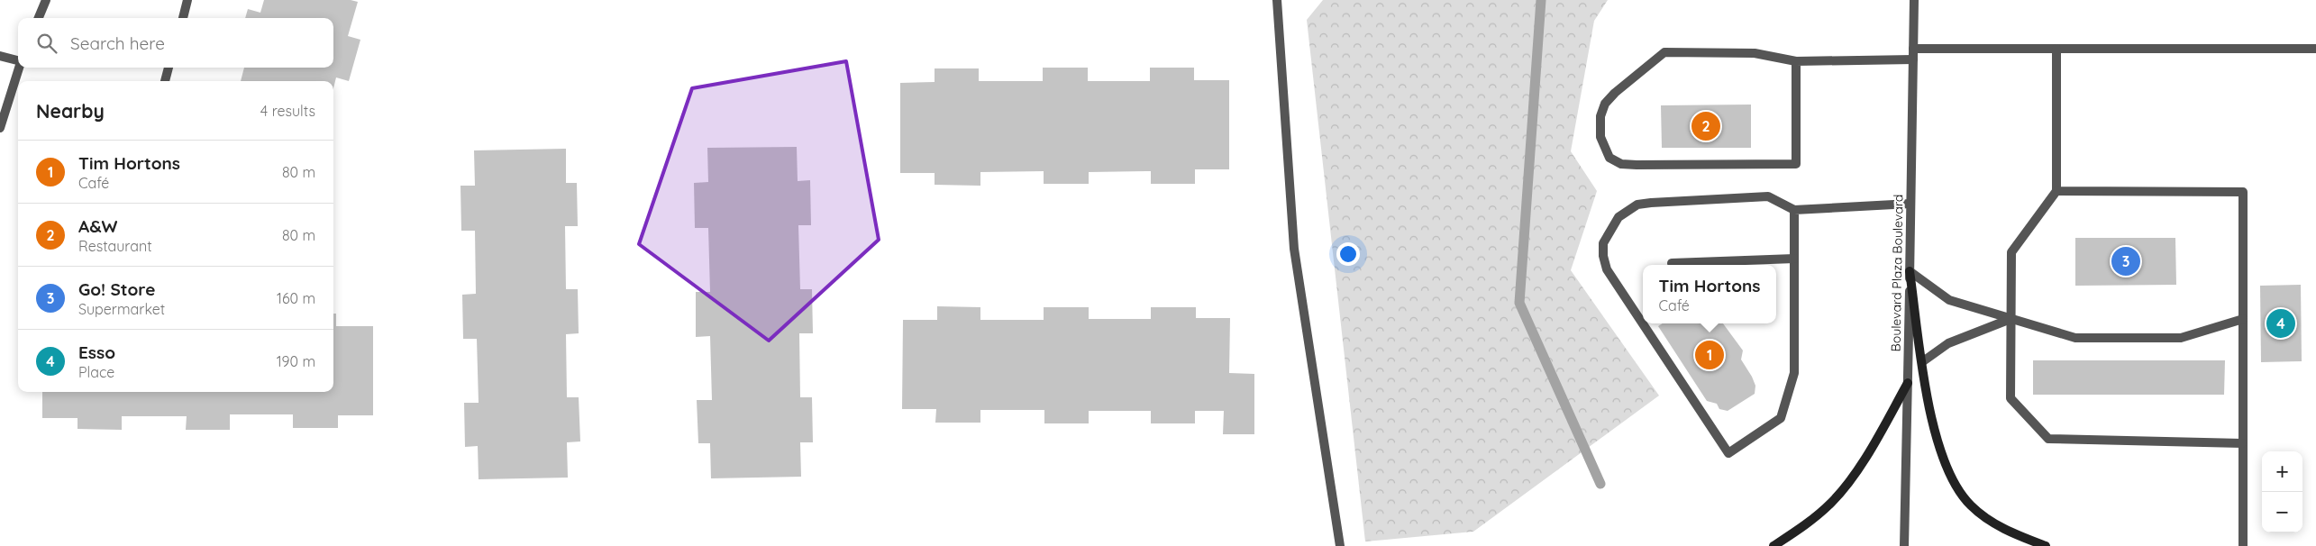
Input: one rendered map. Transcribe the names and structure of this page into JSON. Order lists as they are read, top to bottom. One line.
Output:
{"streets":{"street":["Boulevard Plaza Boulevard"]},"page":{"search":"Search here","heading":["Nearby","4 results"],"pins":["2","3","4","1"],"list":[{"mark":"1","name":"Tim Hortons","note":"Café","value":"80 m"},{"mark":"2","name":"A&W","note":"Restaurant","value":"80 m"},{"mark":"3","name":"Go! Store","note":"Supermarket","value":"160 m"},{"mark":"4","name":"Esso","note":"Place","value":"190 m"}],"popup":["Tim Hortons","Café"],"map_buttons":["+","−"]}}
